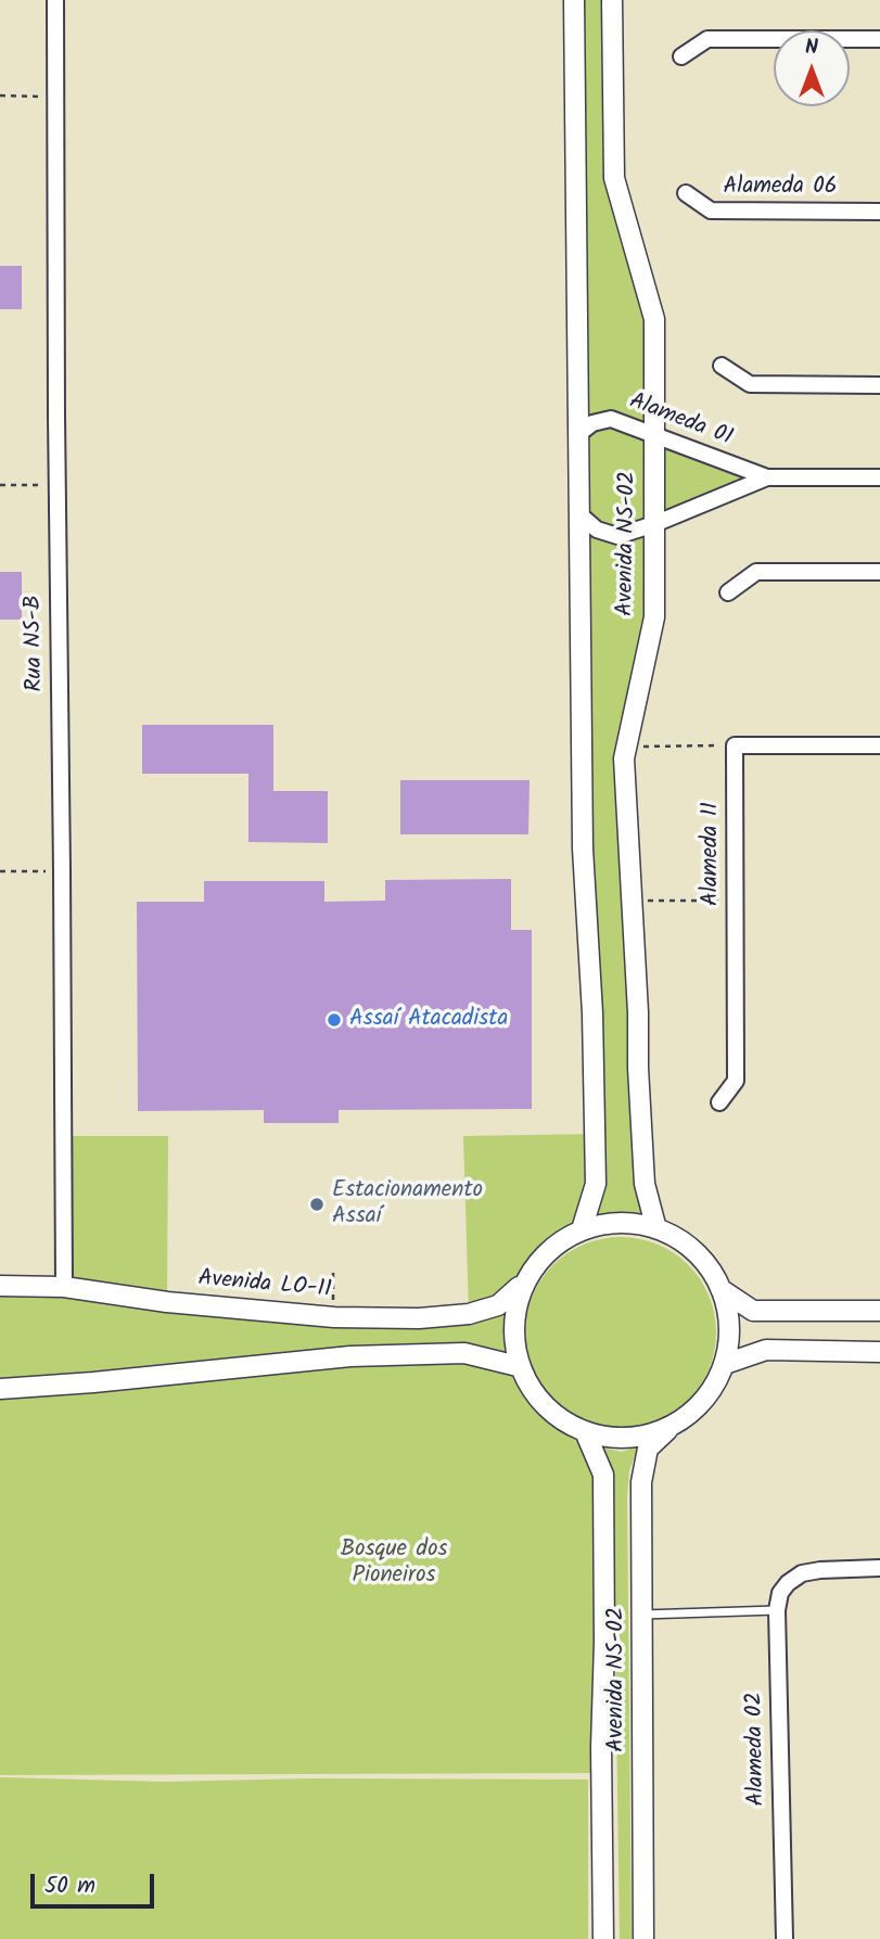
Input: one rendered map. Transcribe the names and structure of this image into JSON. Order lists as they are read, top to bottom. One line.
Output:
{"streets":{"street":["Alameda 06","Alameda 01","Avenida NS-02","Rua NS-B","Alameda 11","Avenida LO-11","Alameda 02"]},"crossings":[["Alameda 01","Avenida NS-02"],["Avenida NS-02","Avenida LO-11"],["Rua NS-B","Avenida LO-11"]],"parks":["Bosque dos Pioneiros"],"places":["Assaí Atacadista","Estacionamento Assaí"],"scale_bar":"50 m","north":"top"}
